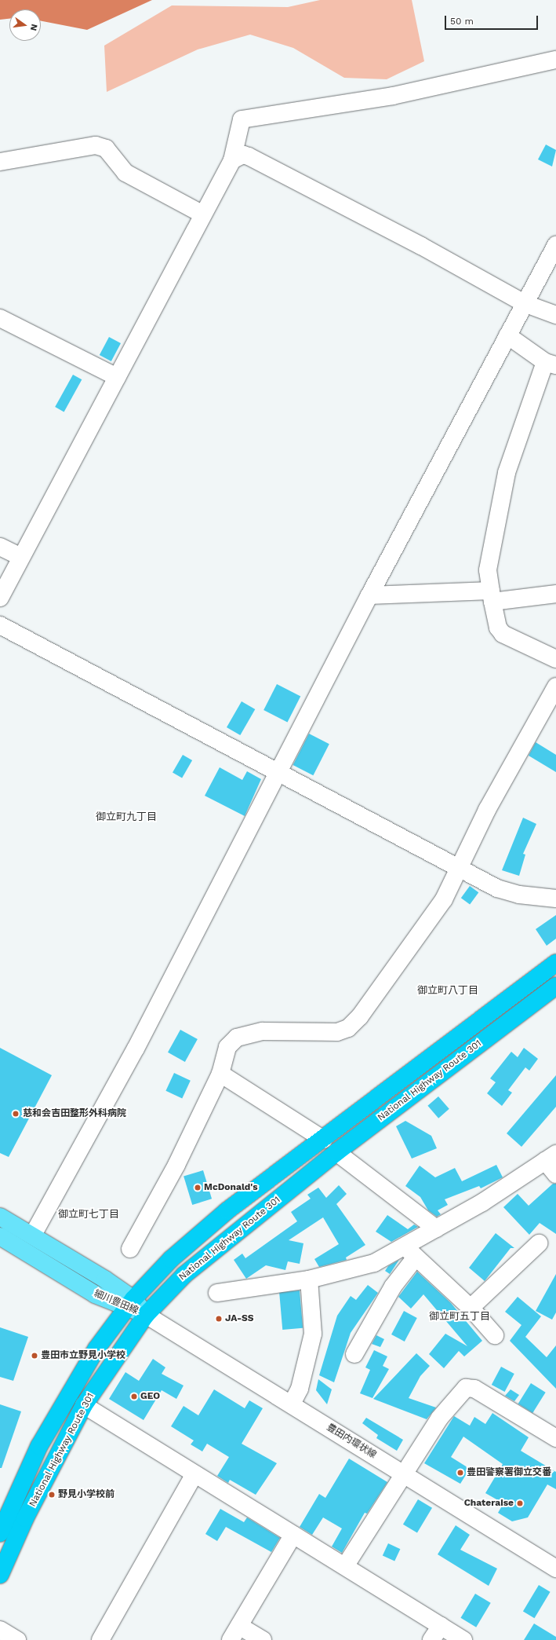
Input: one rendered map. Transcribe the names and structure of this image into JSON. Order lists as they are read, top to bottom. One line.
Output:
{"streets":{"highway":["National Highway Route 301"],"main road":["細川豊田線"],"street":["豊田内環状線"]},"crossings":[["National Highway Route 301","細川豊田線"],["National Highway Route 301","豊田内環状線"],["細川豊田線","豊田内環状線"]],"districts":["御立町九丁目","御立町八丁目","御立町七丁目","御立町五丁目"],"places":["慈和会吉田整形外科病院","McDonald's","JA-SS","豊田市立野見小学校","GEO","豊田警察署御立交番","野見小学校前","Chateraise"],"scale_bar":"50 m","north":"right"}
